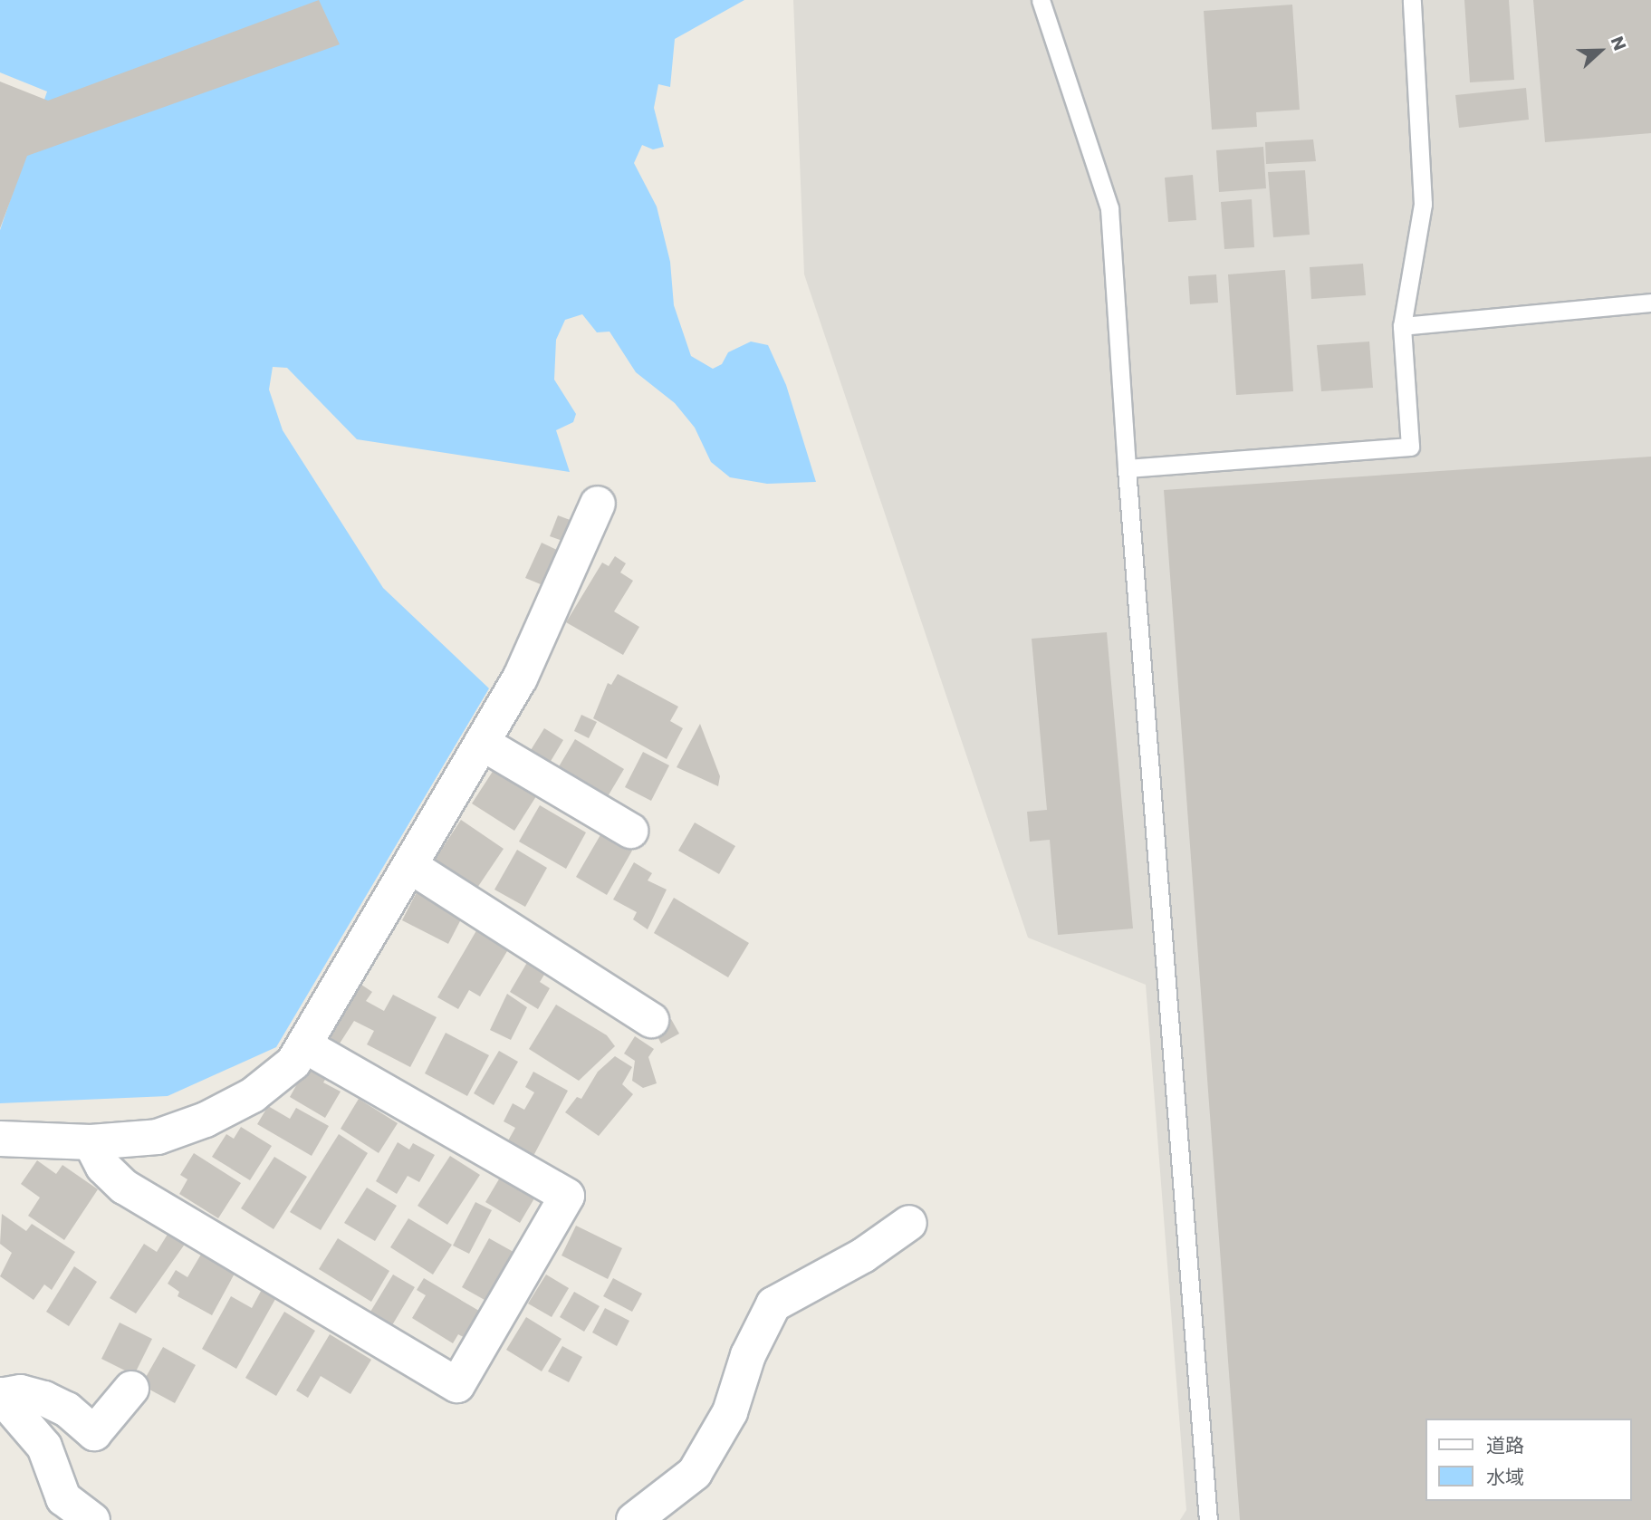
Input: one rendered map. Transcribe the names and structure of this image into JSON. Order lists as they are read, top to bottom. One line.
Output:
{"legend":["道路","水域"],"north":"right"}
